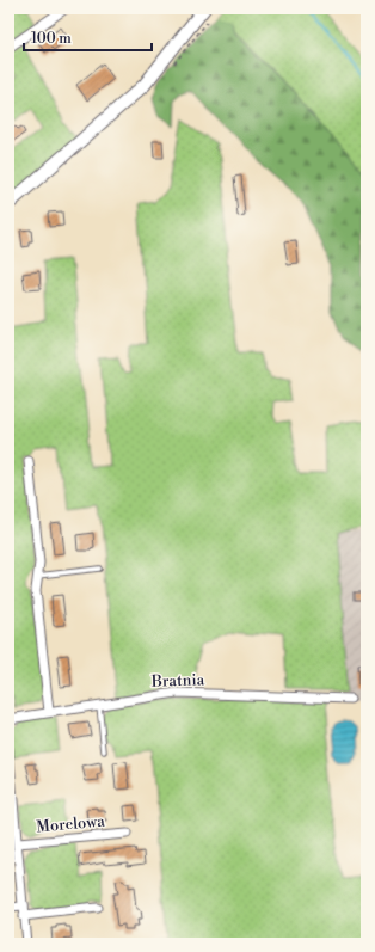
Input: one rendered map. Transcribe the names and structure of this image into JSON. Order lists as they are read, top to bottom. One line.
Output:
{"streets":{"street":["Bratnia","Morelowa"]},"scale_bar":"100 m"}
